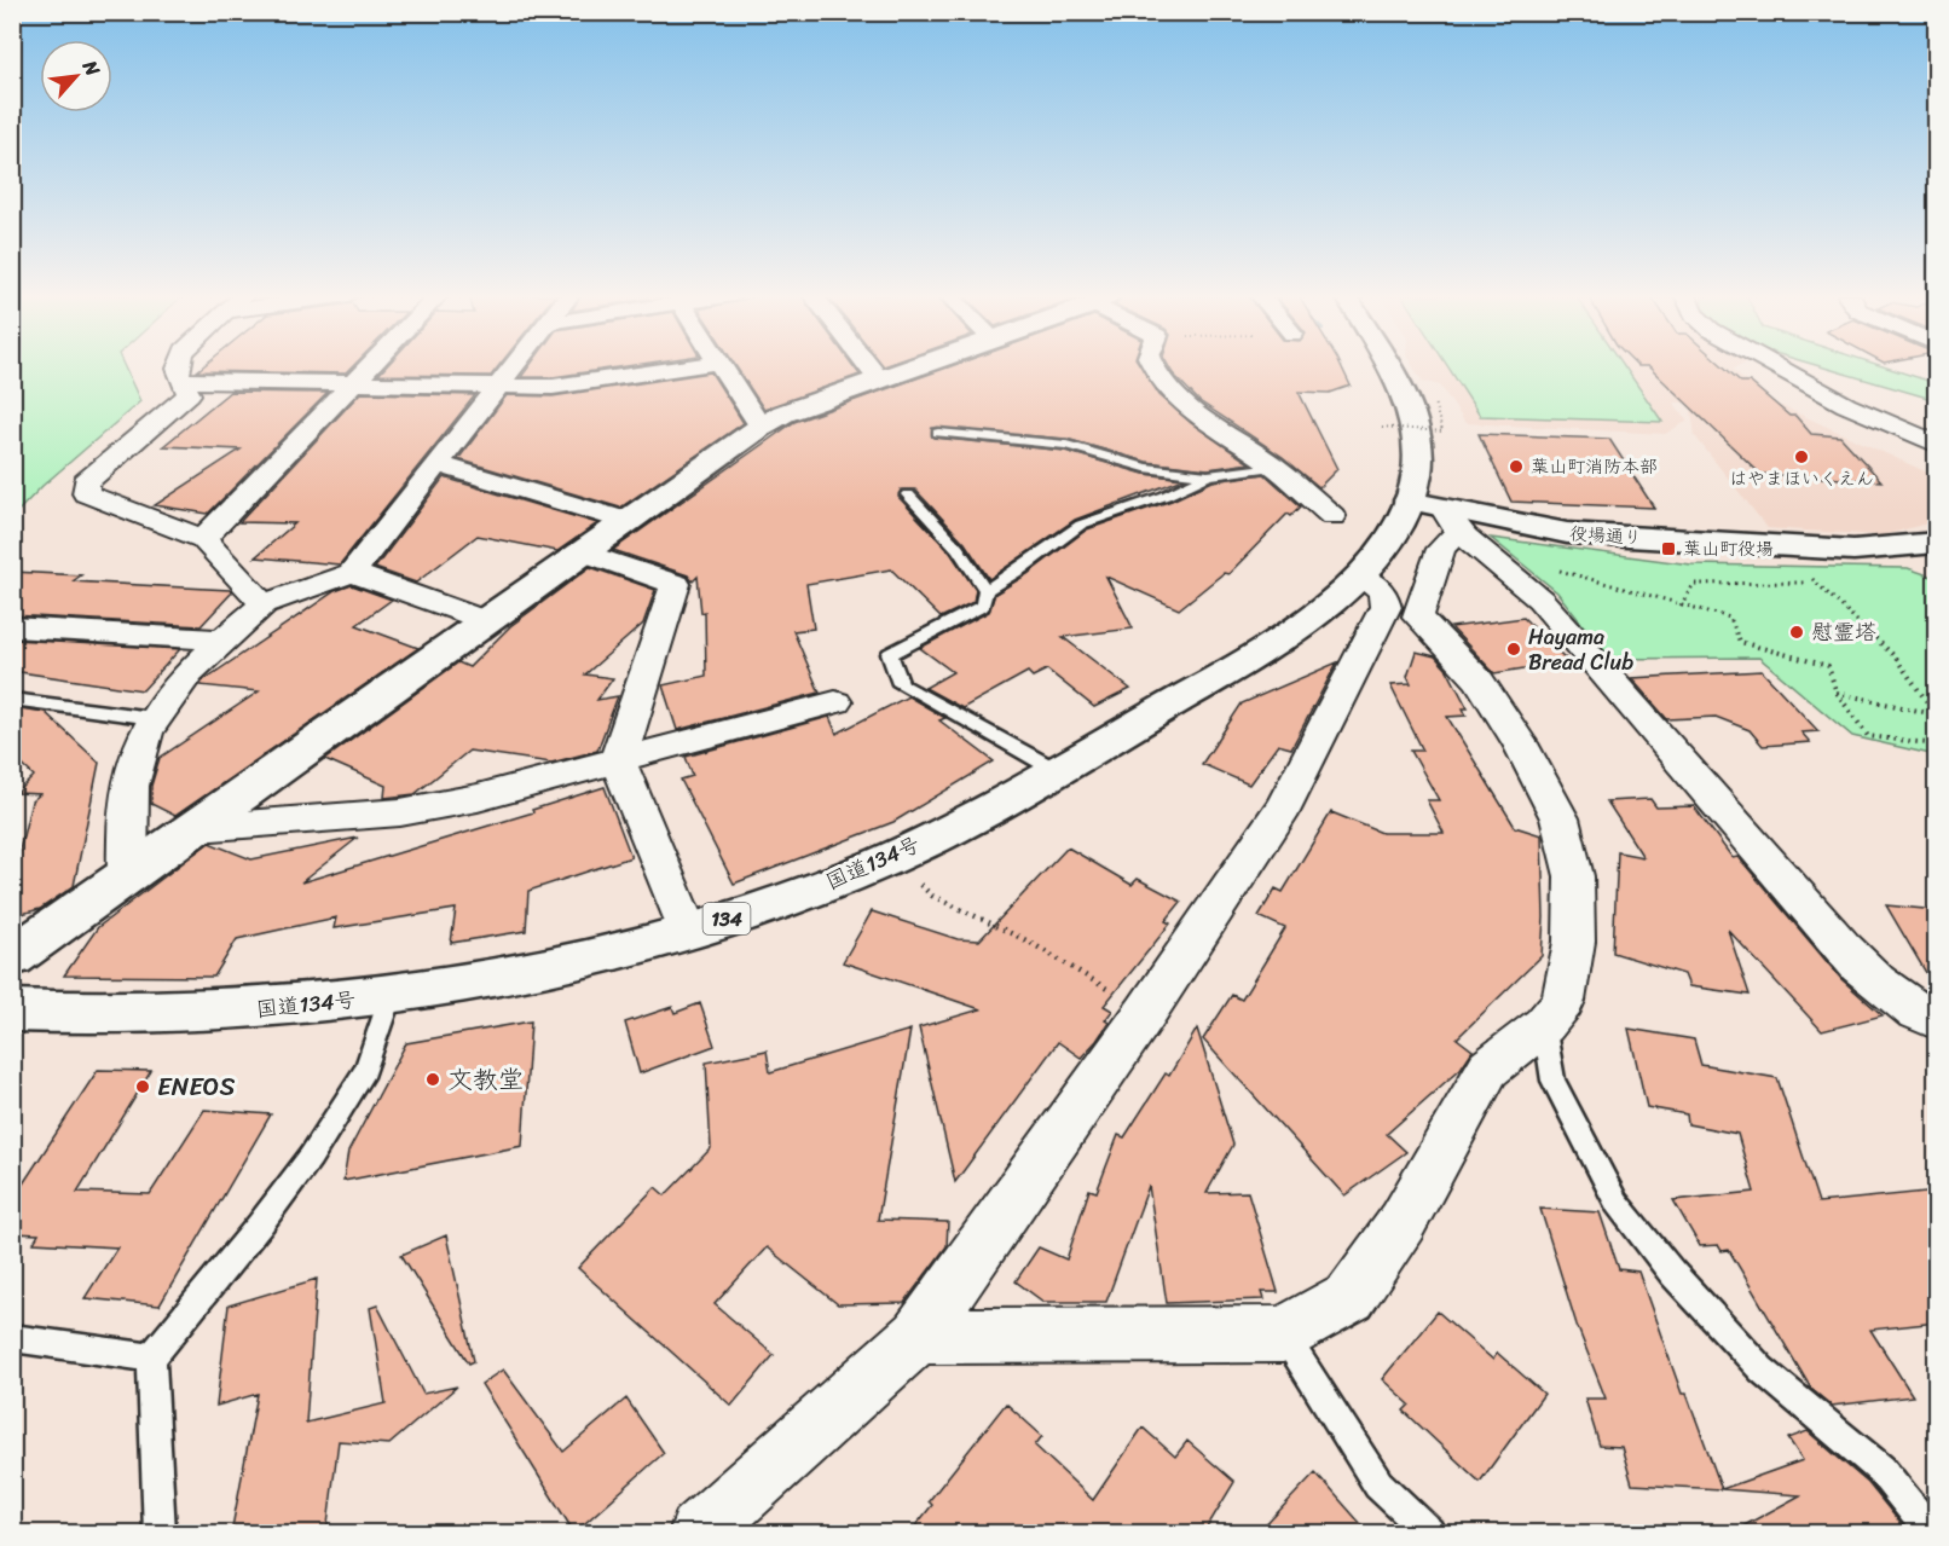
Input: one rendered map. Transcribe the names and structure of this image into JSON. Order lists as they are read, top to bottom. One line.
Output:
{"streets":{"main road":["役場通り","国道134号","134"]},"crossings":[["役場通り","国道134号"]],"places":{"other":["はやまほいくえん","葉山町消防本部","慰霊塔","Hayama Bread Club","文教堂","ENEOS"],"transit":["葉山町役場"]},"north":"top right"}
